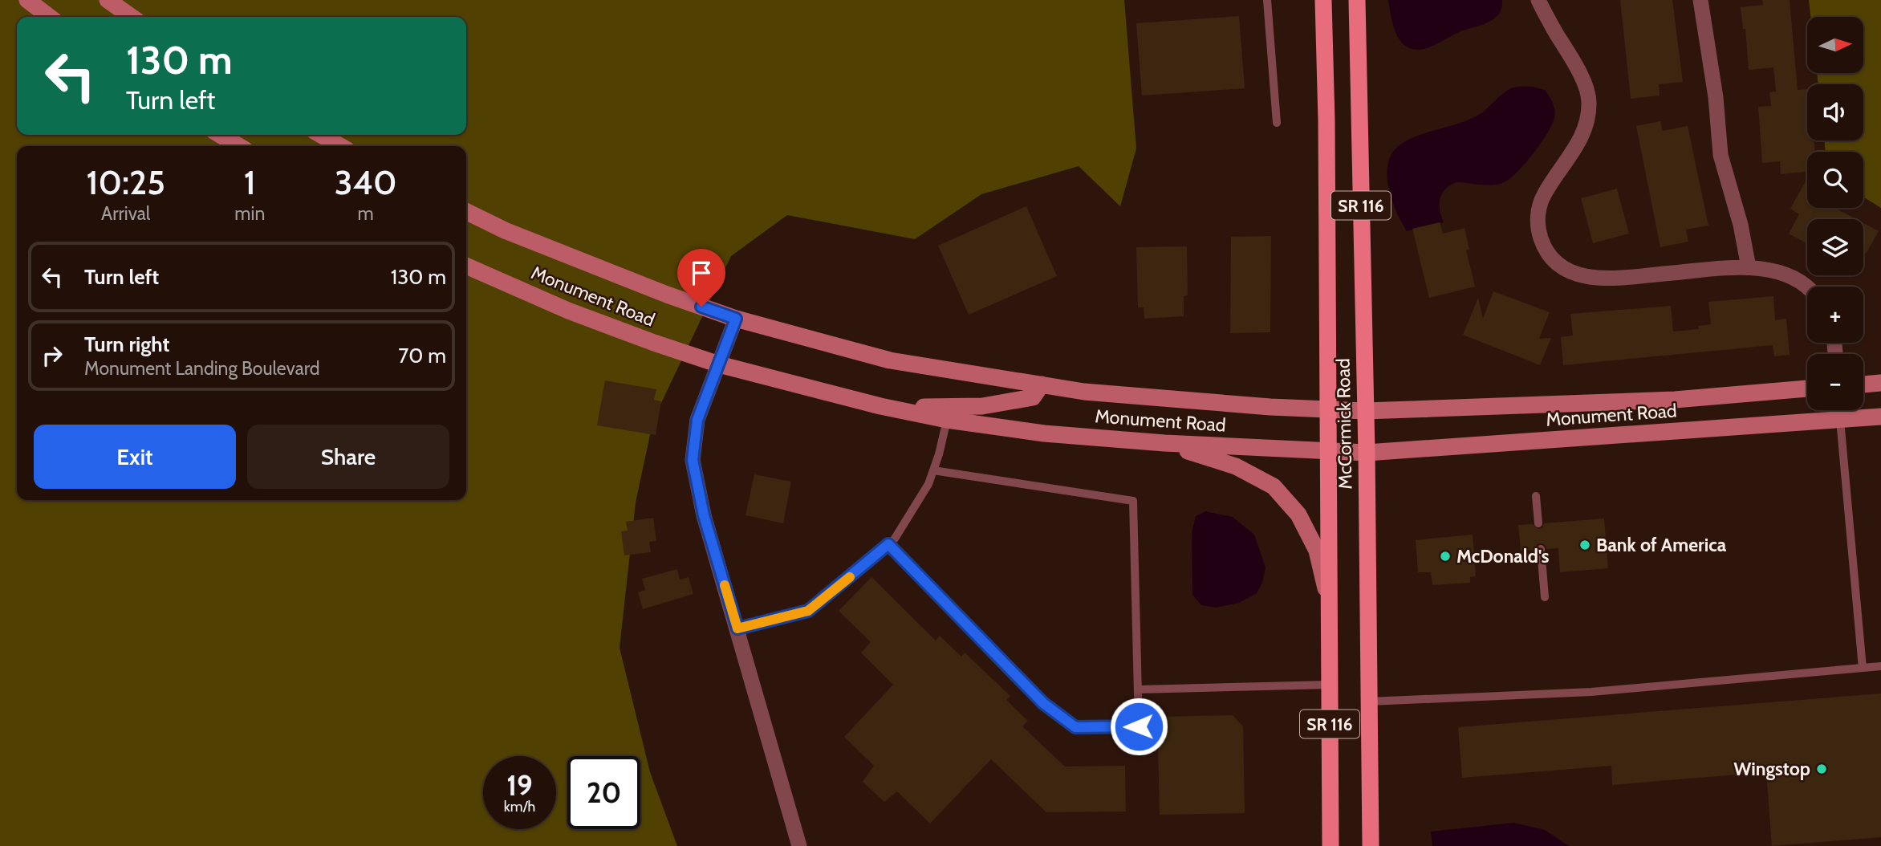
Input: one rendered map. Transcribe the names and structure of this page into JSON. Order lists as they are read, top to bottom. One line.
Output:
{"streets":{"main road":["SR 116","Monument Road","McCormick Road"]},"crossings":[["Monument Road","McCormick Road"]],"places":["Bank of America","McDonald's","Wingstop"],"north":"right","page":{"map_buttons":["+","−"],"turn":["130 m","Turn left"],"eta":["10:25","Arrival","1","min","340","m"],"list":[{"name":"Turn left","value":"130 m"},{"name":"Turn right","note":"Monument Landing Boulevard","value":"70 m"}],"buttons":["Exit","Share"],"speed":"19 km/h","limit":"20"}}
